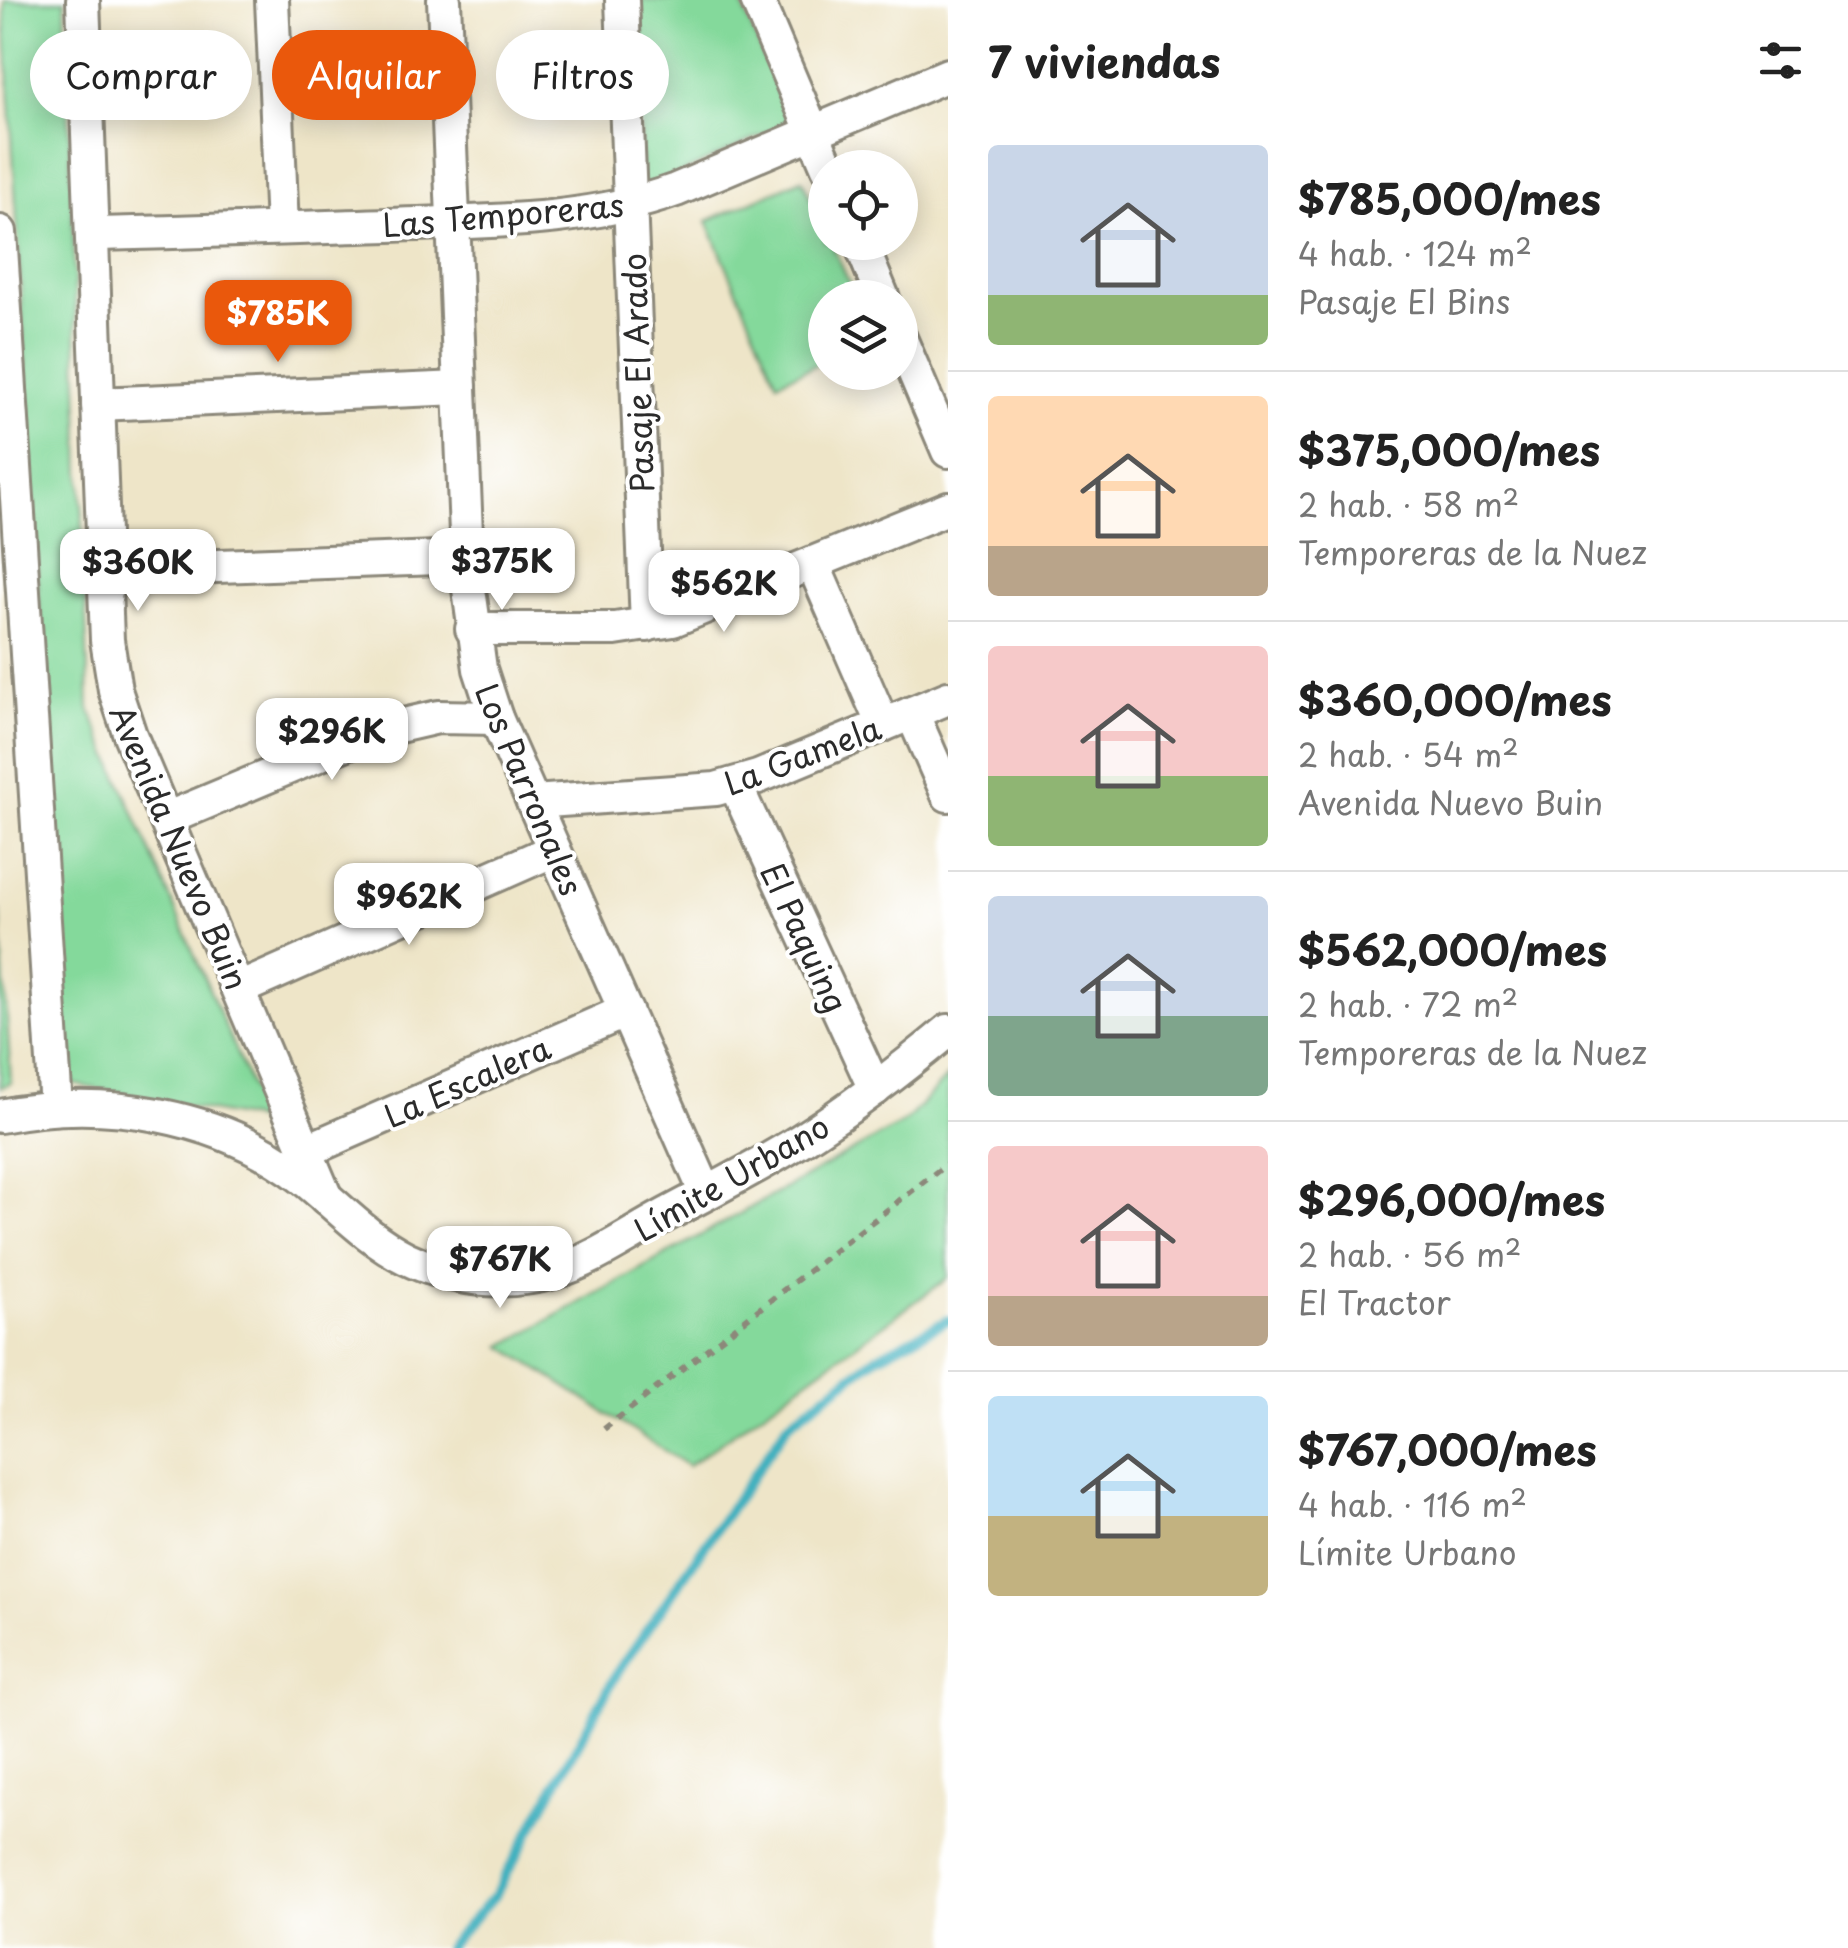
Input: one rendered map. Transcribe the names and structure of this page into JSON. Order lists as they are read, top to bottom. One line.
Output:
{"streets":{"street":["Las Temporeras","Pasaje El Arado","La Gamela","Los Parronales","Avenida Nuevo Buin","El Paquing","La Escalera","Límite Urbano"]},"crossings":[["Las Temporeras","Pasaje El Arado"],["Las Temporeras","Los Parronales"],["Las Temporeras","Avenida Nuevo Buin"],["La Gamela","Los Parronales"],["La Gamela","El Paquing"],["Los Parronales","La Escalera"],["Los Parronales","Límite Urbano"],["Avenida Nuevo Buin","La Escalera"],["Avenida Nuevo Buin","Límite Urbano"],["El Paquing","Límite Urbano"]],"page":{"heading":"7 viviendas","chip":["Comprar","Alquilar","Filtros"],"list":[{"name":"$785,000/mes","note":"4 hab. · 124 m² · Pasaje El Bins"},{"name":"$375,000/mes","note":"2 hab. · 58 m² · Temporeras de la Nuez"},{"name":"$360,000/mes","note":"2 hab. · 54 m² · Avenida Nuevo Buin"},{"name":"$562,000/mes","note":"2 hab. · 72 m² · Temporeras de la Nuez"},{"name":"$296,000/mes","note":"2 hab. · 56 m² · El Tractor"},{"name":"$767,000/mes","note":"4 hab. · 116 m² · Límite Urbano"}],"price":["$785K","$375K","$360K","$562K","$296K","$962K","$767K"]}}
